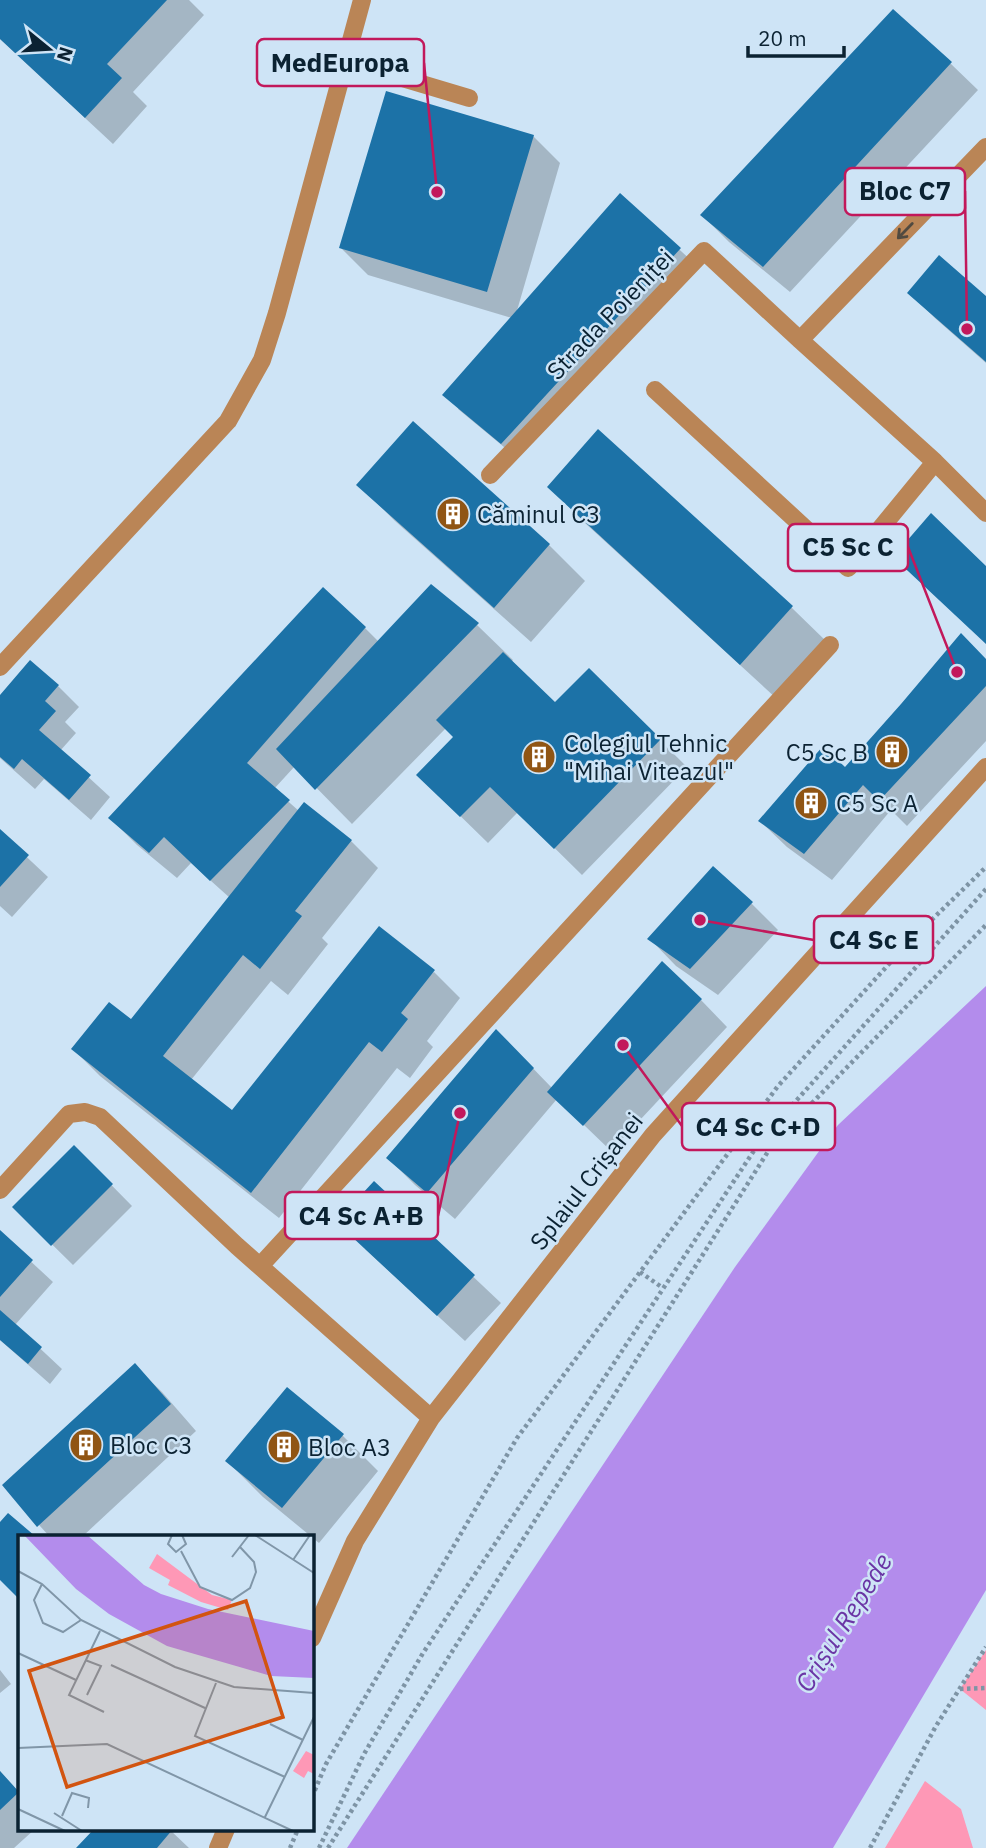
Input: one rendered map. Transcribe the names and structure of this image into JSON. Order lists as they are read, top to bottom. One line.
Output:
{"streets":{"street":["Strada Poieniței","Splaiul Crișanei"]},"water":["Crișul Repede"],"places":{"other":["MedEuropa","Bloc C7","C5 Sc C","C4 Sc E","C4 Sc C+D","C4 Sc A+B"],"building":["Căminul C3","C5 Sc B","Colegiul Tehnic \"Mihai Viteazul\"","C5 Sc A","Bloc C3","Bloc A3"]},"scale_bar":"20 m","north":"right"}
